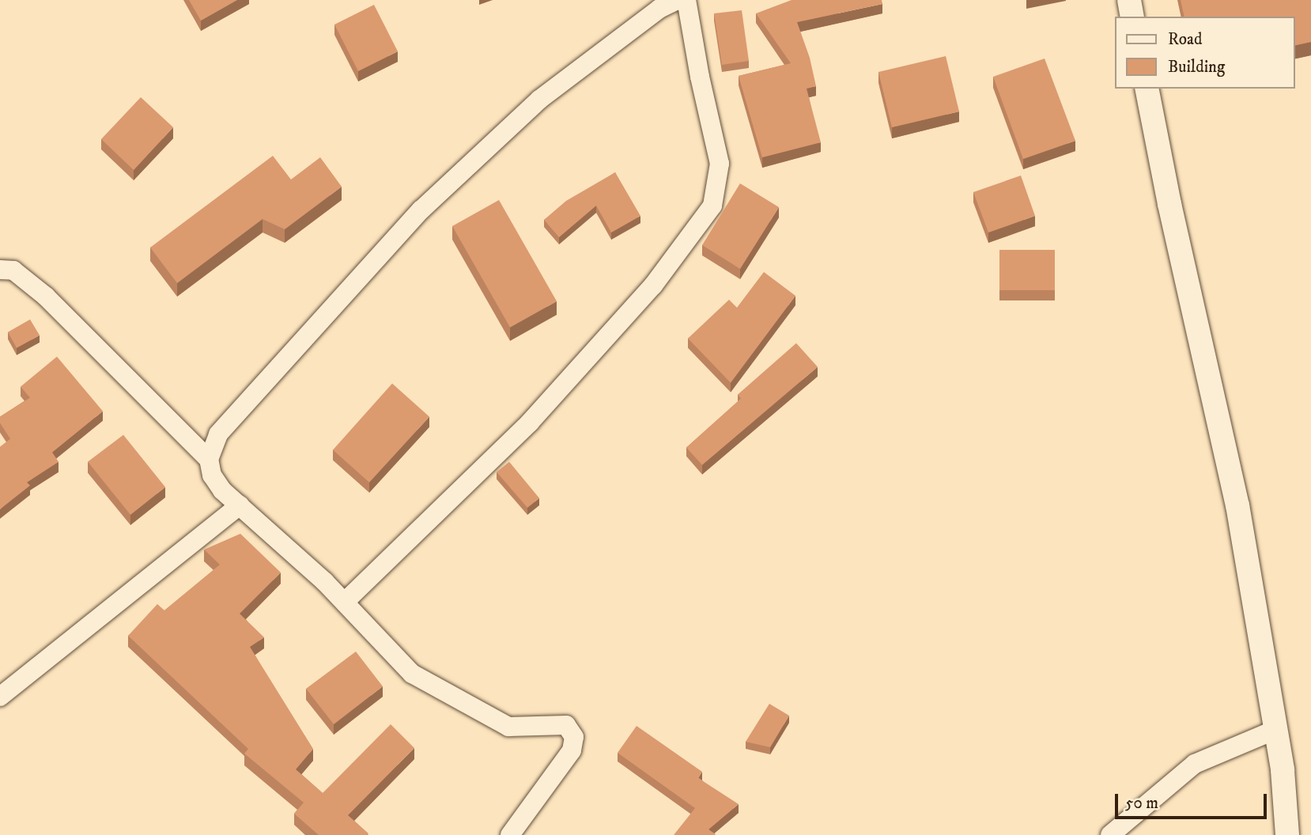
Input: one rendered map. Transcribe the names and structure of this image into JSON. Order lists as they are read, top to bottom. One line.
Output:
{"legend":["Road","Building"],"scale_bar":"50 m"}
